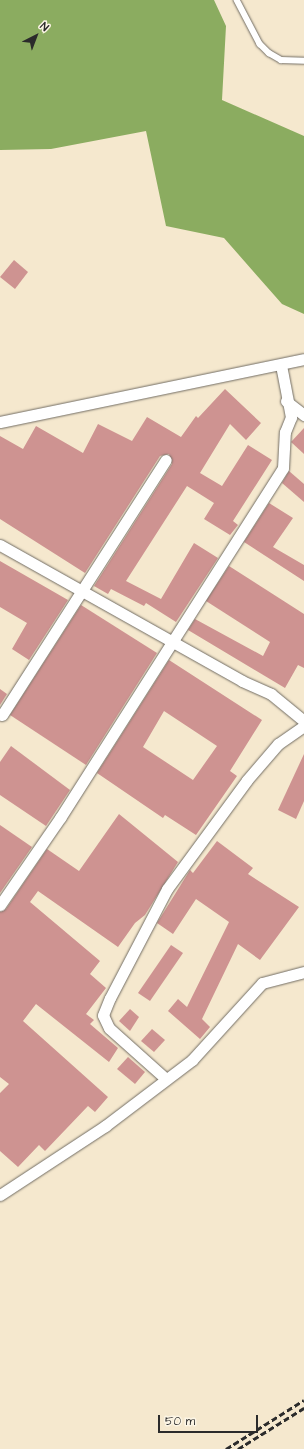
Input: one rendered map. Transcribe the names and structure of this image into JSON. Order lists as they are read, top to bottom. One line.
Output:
{"scale_bar":"50 m","north":"top right"}
